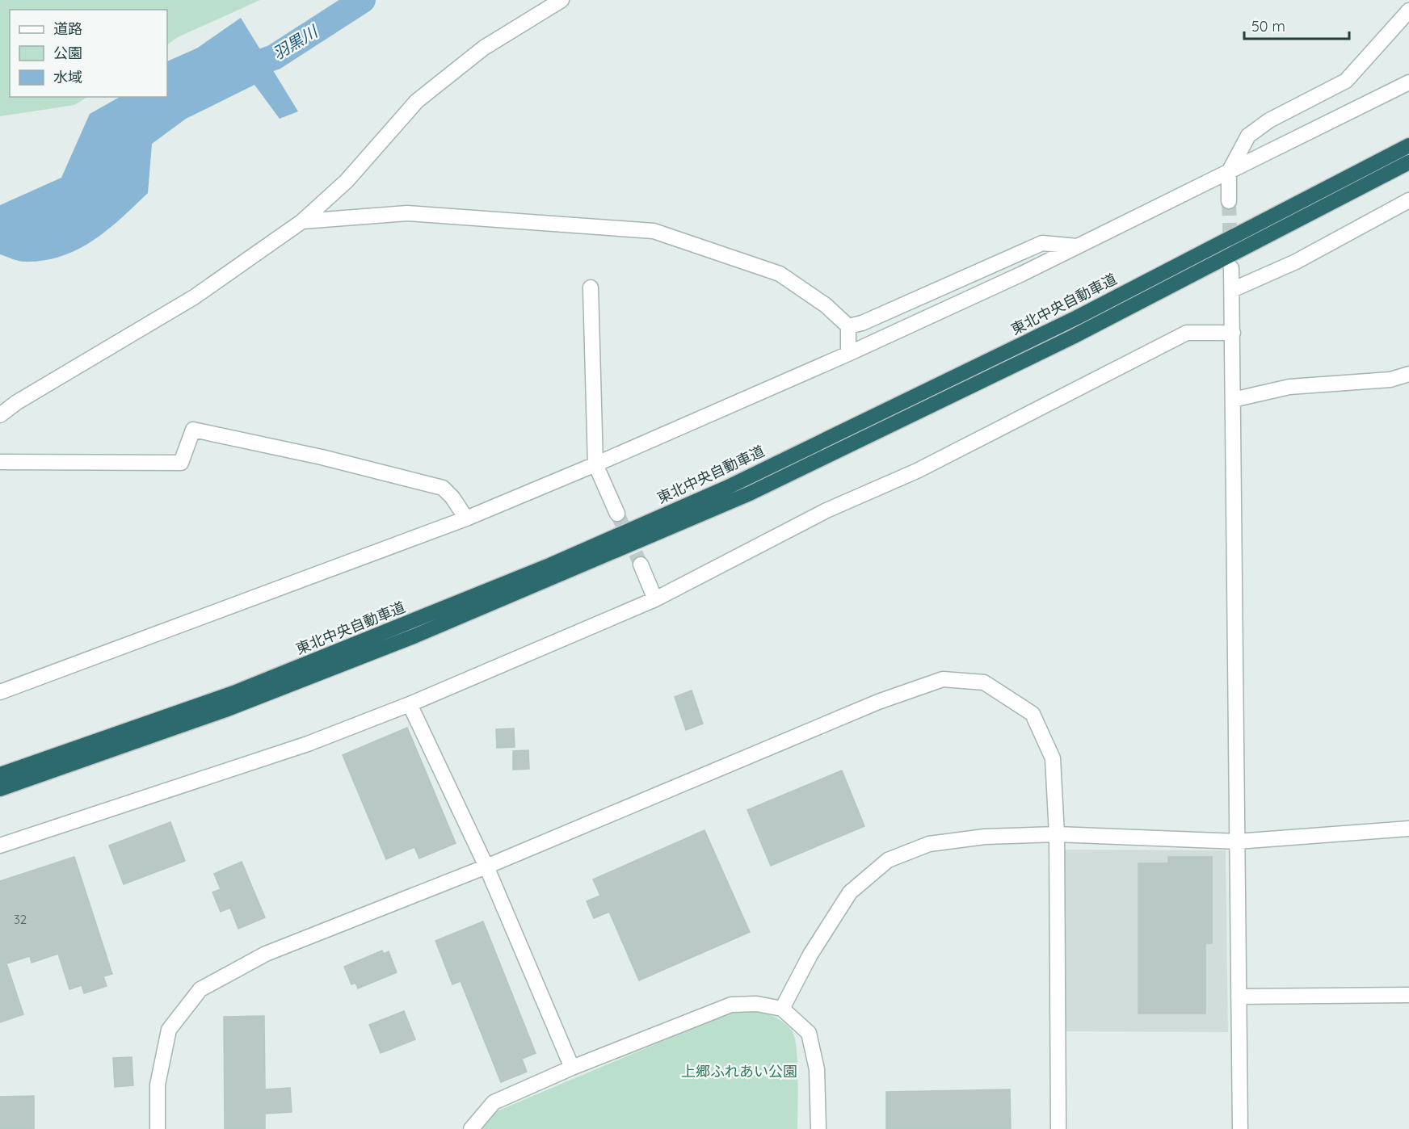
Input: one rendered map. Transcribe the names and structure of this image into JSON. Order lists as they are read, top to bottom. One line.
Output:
{"streets":{"highway":["東北中央自動車道"]},"water":["羽黒川"],"parks":["上郷ふれあい公園"],"house_numbers":["32"],"legend":["道路","公園","水域"],"scale_bar":"50 m"}
